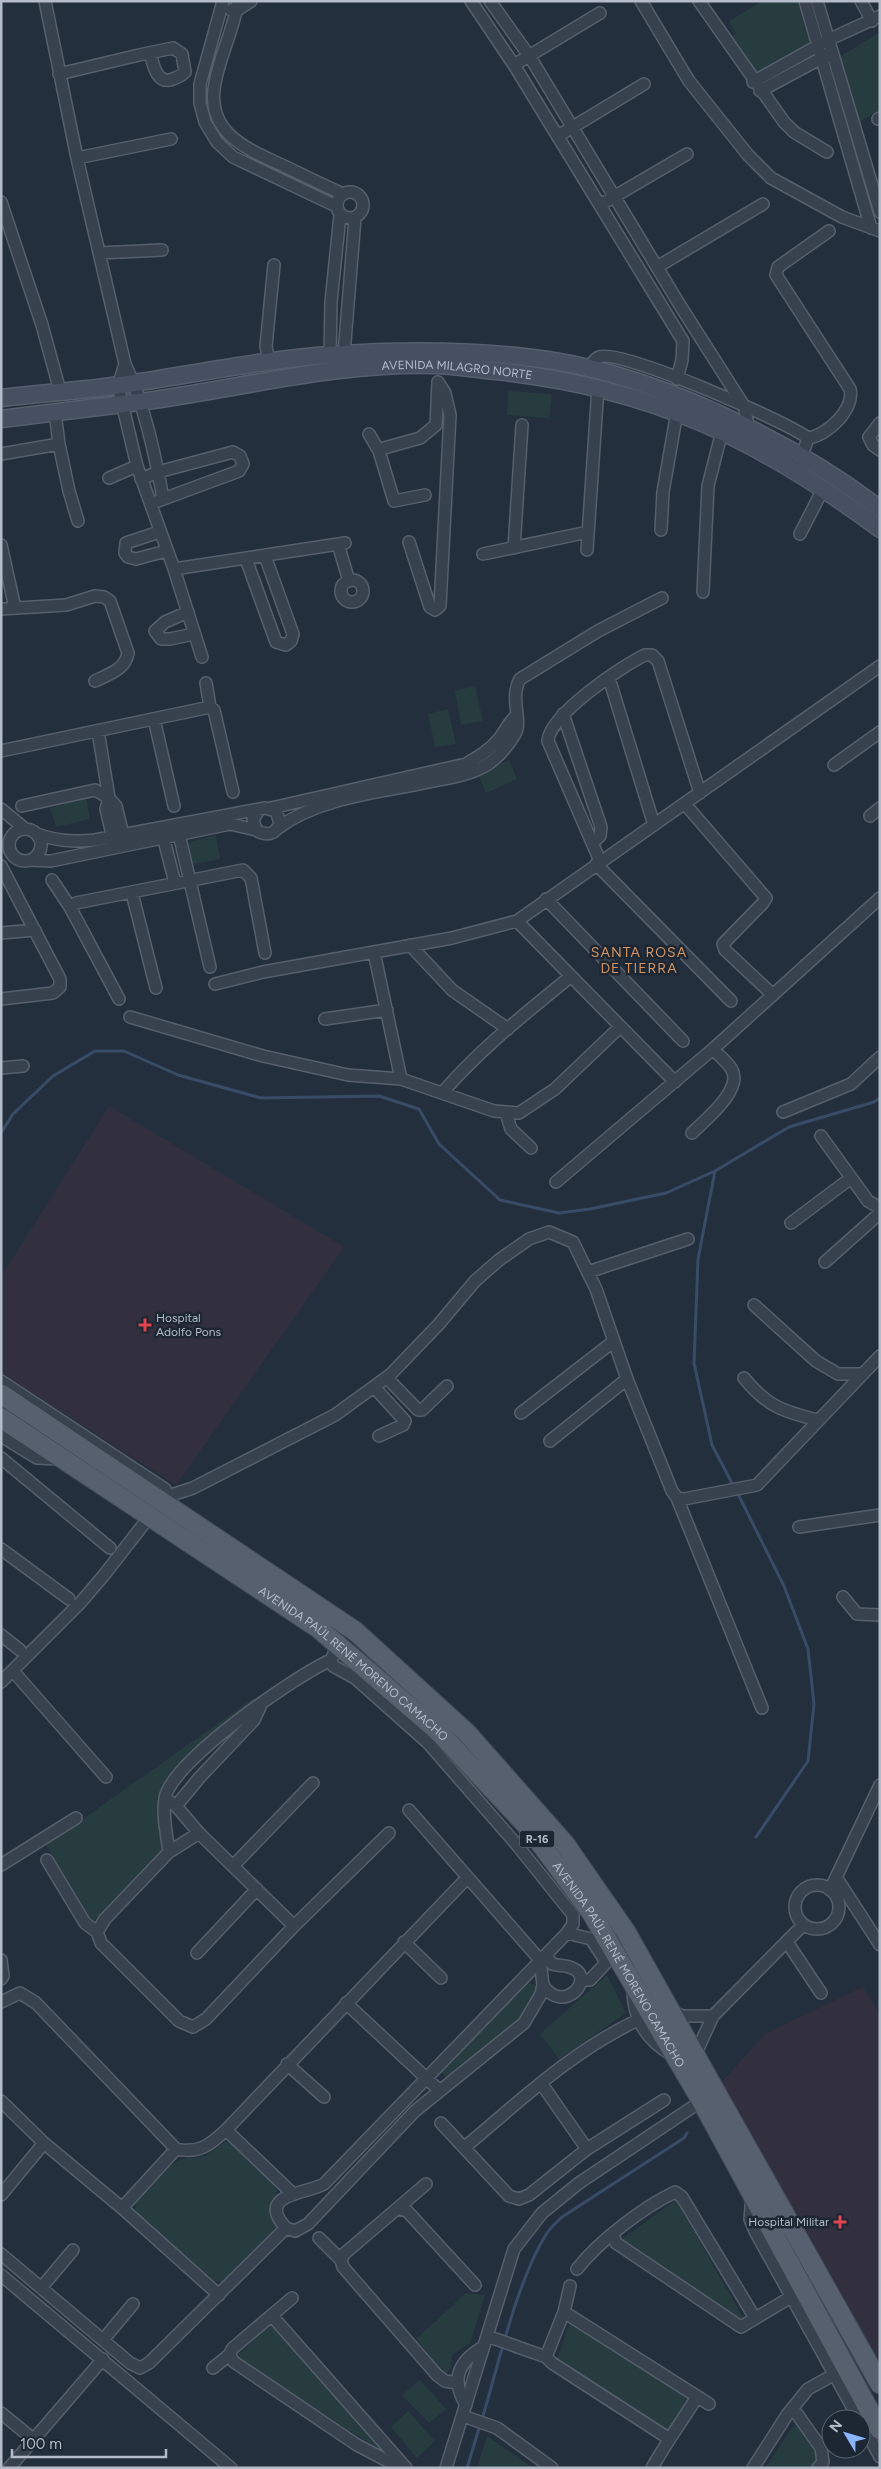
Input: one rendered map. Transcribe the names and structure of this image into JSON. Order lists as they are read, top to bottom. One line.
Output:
{"streets":{"main road":["AVENIDA MILAGRO NORTE","AVENIDA PAÚL RENÉ MORENO CAMACHO","R-16"]},"districts":["SANTA ROSA DE TIERRA"],"places":{"health":["Hospital Adolfo Pons","Hospital Militar"]},"scale_bar":"100 m","north":"top left"}
